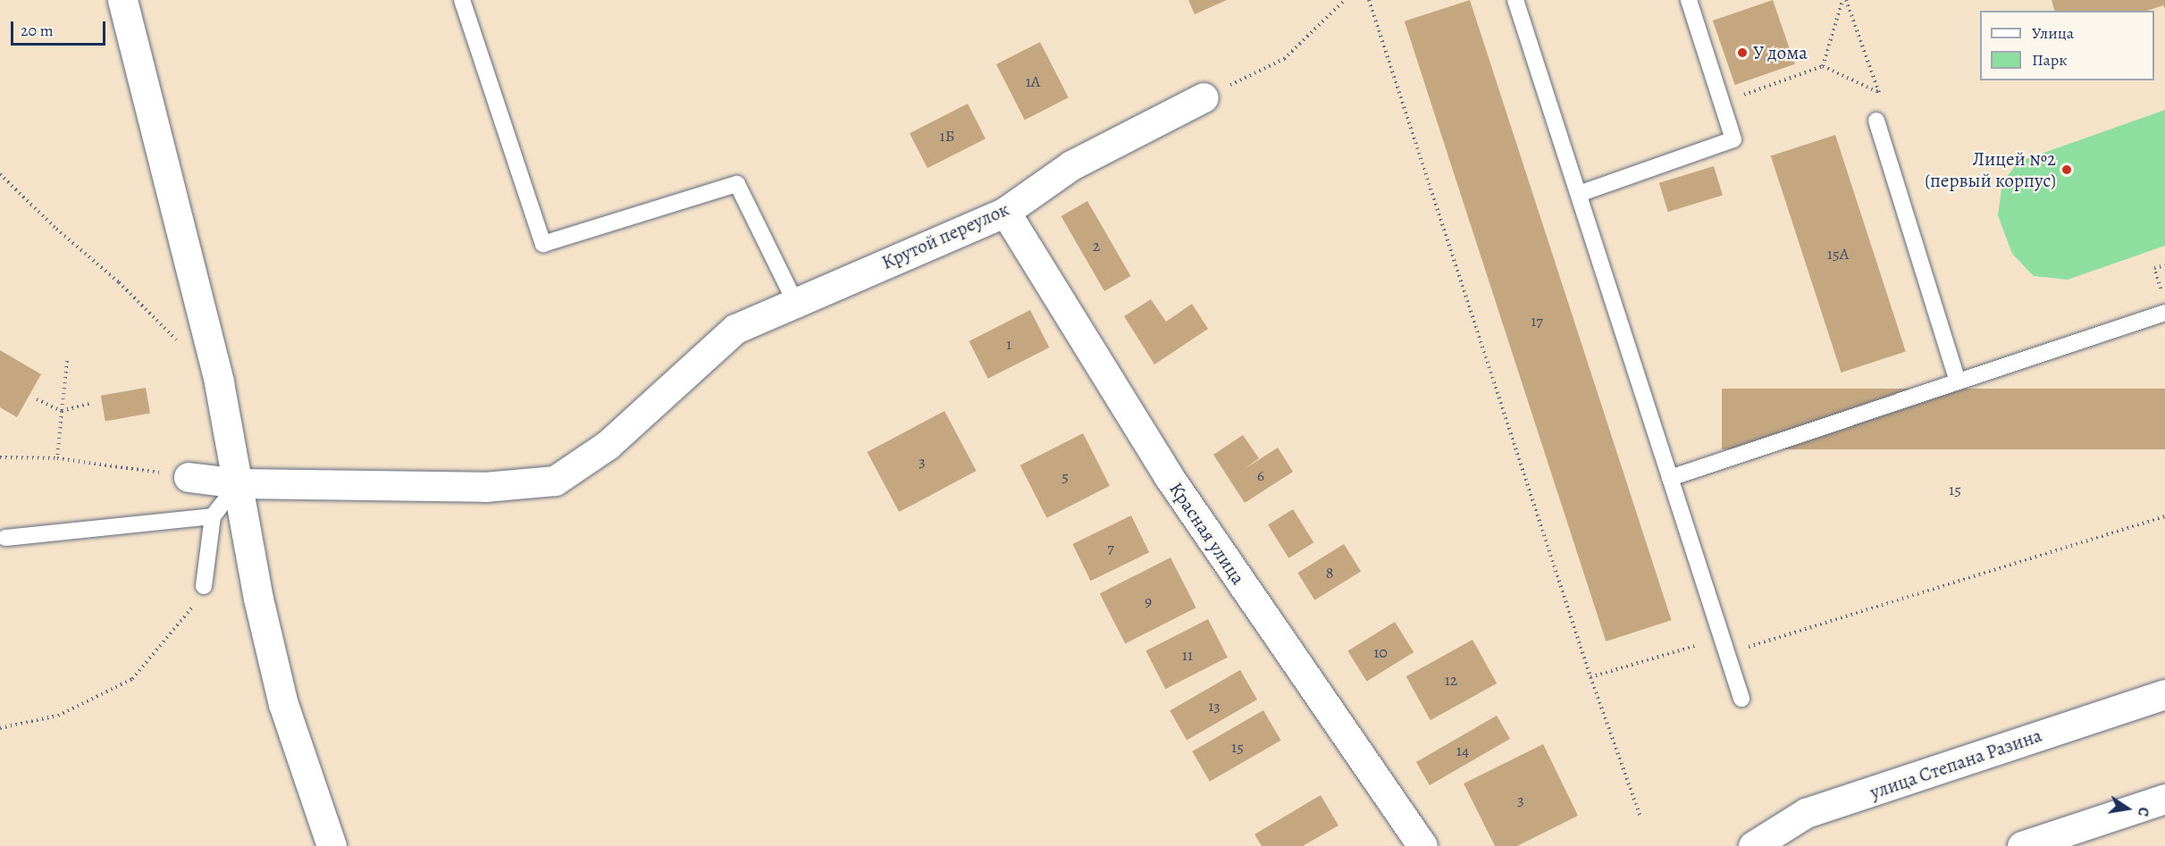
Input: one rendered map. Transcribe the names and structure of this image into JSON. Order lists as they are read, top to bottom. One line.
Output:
{"streets":{"street":["Крутой переулок","Красная улица","улица Степана Разина"]},"crossings":[["Крутой переулок","Красная улица"]],"places":["У дома","Лицей №2 (первый корпус)"],"house_numbers":["1А","1Б","2","15А","17","1","3","6","5","15","7","8","9","10","11","12","13","15","14","3"],"legend":["Улица","Парк"],"scale_bar":"20 m","north":"right"}
